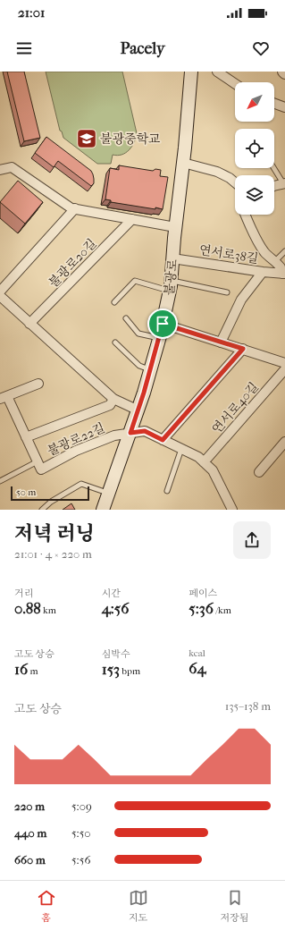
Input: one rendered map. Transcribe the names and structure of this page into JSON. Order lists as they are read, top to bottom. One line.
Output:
{"streets":{"main road":["불광로"],"street":["연서로38길","불광로20길","연서로40길","불광로22길"]},"crossings":[["연서로38길","불광로"],["불광로","불광로22길"]],"places":{"school or university":["불광중학교"]},"scale_bar":"50 m","north":"bottom left","page":{"status":"21:01","header":"Pacely","scale":"50 m","heading":["저녁 러닝","21:01 · 4 × 220 m"],"stats":[["거리","0.88 km"],["시간","4:56"],["페이스","5:36 /km"],["고도 상승","16 m"],["심박수","153 bpm"],["kcal","64"]],"chart":["고도 상승","135–138 m"],"list":[{"name":"220 m","note":"5:09"},{"name":"440 m","note":"5:50"},{"name":"660 m","note":"5:56"}],"tabs":["홈","지도","저장됨"]}}
